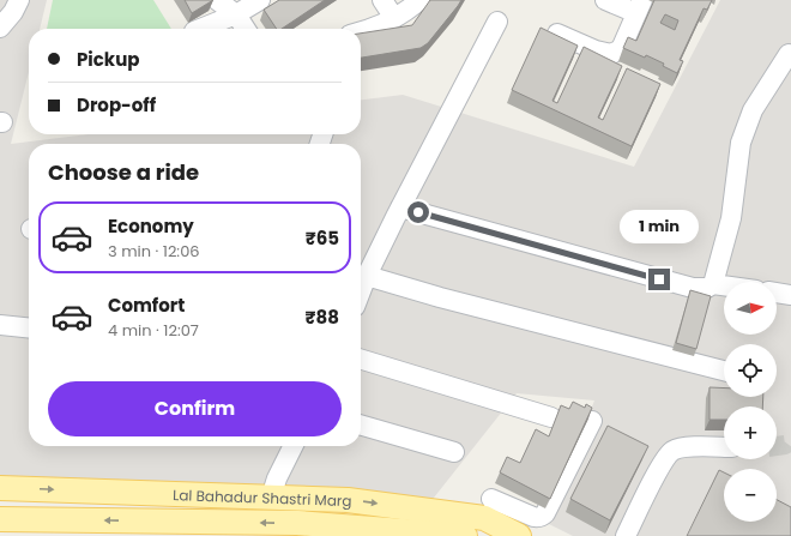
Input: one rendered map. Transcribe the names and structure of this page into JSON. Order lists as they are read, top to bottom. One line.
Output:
{"streets":{"main road":["Lal Bahadur Shastri Marg"]},"north":"right","page":{"banner":["Pickup","Drop-off"],"heading":"Choose a ride","list":[{"name":"Economy","note":"3 min · 12:06","value":"₹65"},{"name":"Comfort","note":"4 min · 12:07","value":"₹88"}],"bubble":"1 min","map_buttons":["+","−"],"buttons":"Confirm"}}
